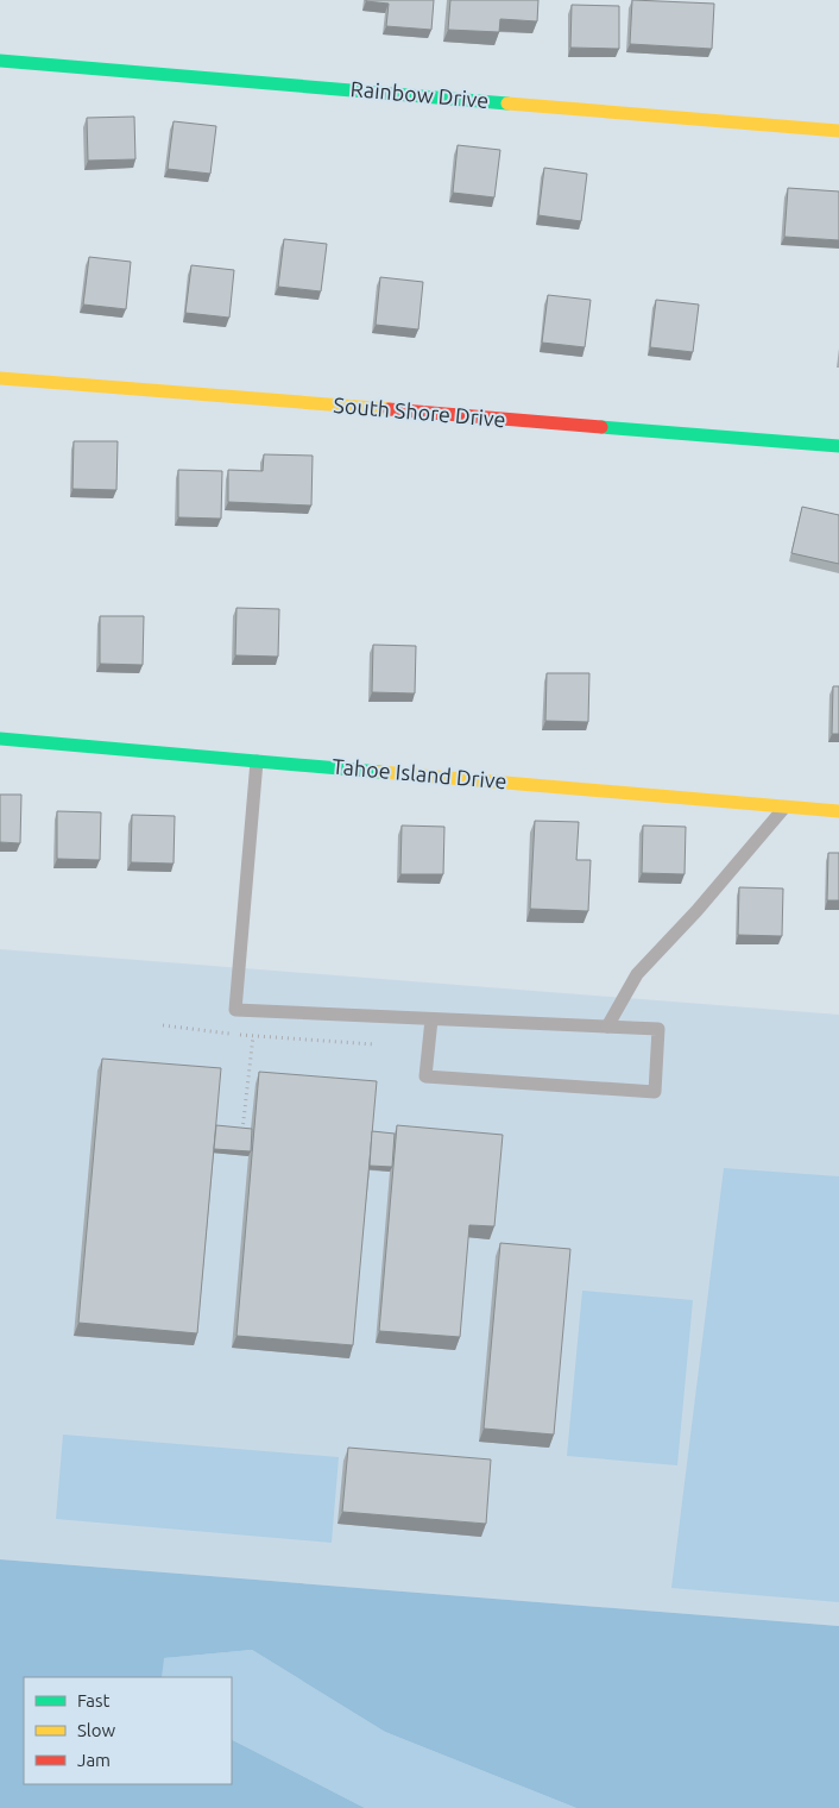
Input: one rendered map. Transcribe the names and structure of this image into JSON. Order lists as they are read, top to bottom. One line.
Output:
{"streets":{"street":["Rainbow Drive","South Shore Drive","Tahoe Island Drive"]},"legend":["Fast","Slow","Jam"]}
